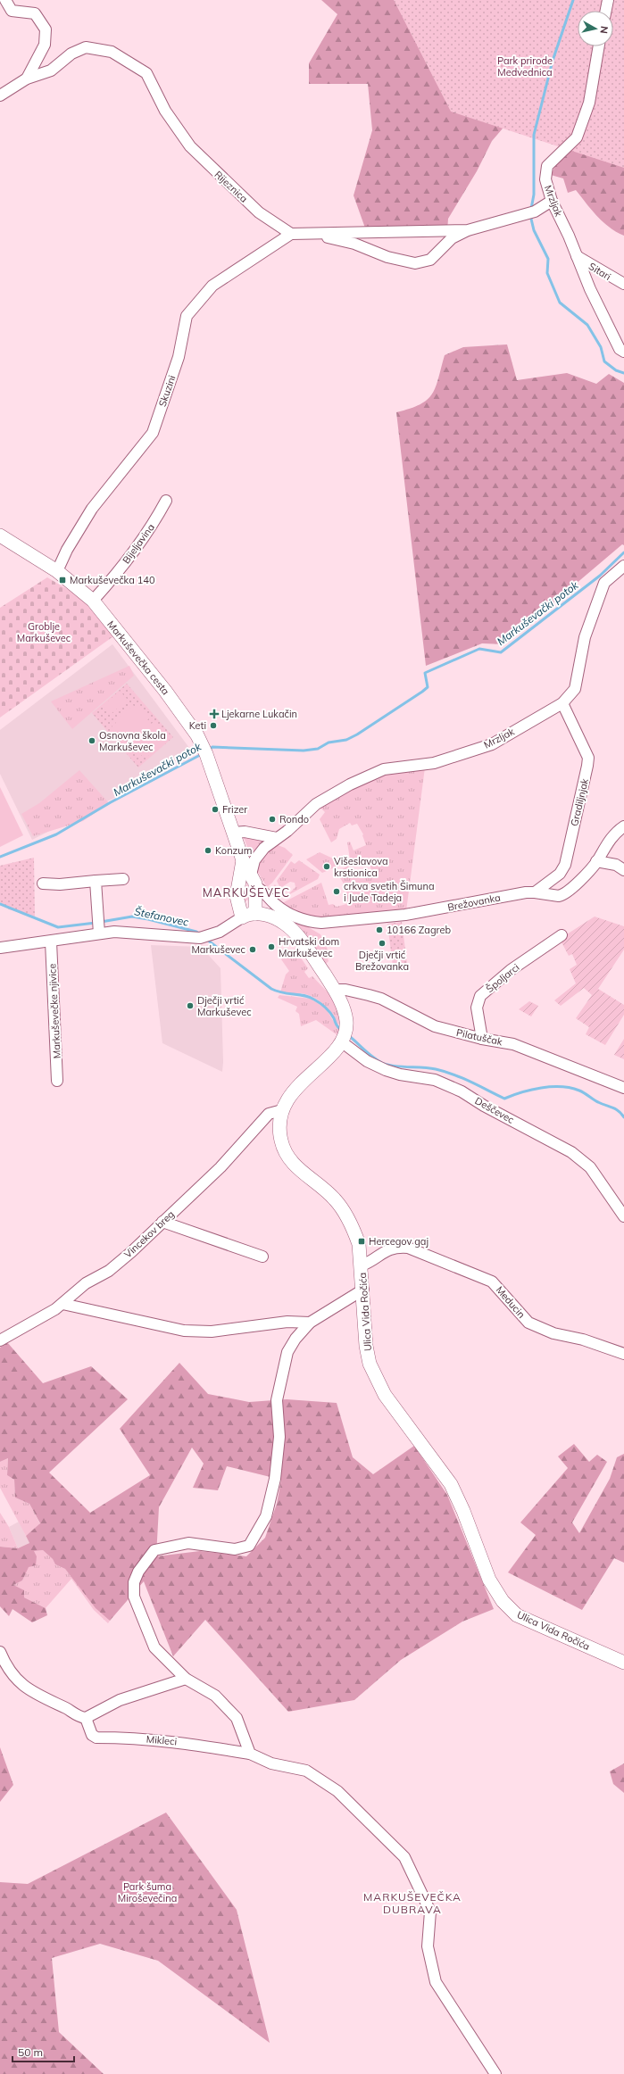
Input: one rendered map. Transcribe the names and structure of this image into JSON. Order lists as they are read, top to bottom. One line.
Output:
{"streets":{"main road":["Markuševečka cesta","Ulica Vida Ročića"],"street":["Rijeznica","Mrzljak","Sitari","Skuzini","Bijeljavina","Gradiljnjak","Brežovanka","Špoljarci","Markuševečke njivice","Pilatuščak","Deščevec","Vincekov breg","Meducin","Mikleci"]},"crossings":[["Rijeznica","Skuzini"],["Mrzljak","Sitari"],["Mrzljak","Markuševečka cesta"],["Mrzljak","Gradiljnjak"],["Mrzljak","Brežovanka"],["Skuzini","Markuševečka cesta"],["Bijeljavina","Markuševečka cesta"],["Markuševečka cesta","Brežovanka"],["Gradiljnjak","Brežovanka"],["Špoljarci","Pilatuščak"],["Deščevec","Ulica Vida Ročića"],["Vincekov breg","Ulica Vida Ročića"],["Meducin","Ulica Vida Ročića"]],"districts":["MARKUŠEVEC","MARKUŠEVEČKA DUBRAVA"],"water":["Markuševački potok","Štefanovec"],"parks":["Park prirode Medvednica","Groblje Markuševec","Park šuma Miroševečina"],"places":{"transit":["Markuševečka 140","Hercegov gaj"],"health":["Ljekarne Lukačin"],"other":["Keti","Osnovna škola Markuševec","Frizer","Rondo","Konzum","Višeslavova krstionica","crkva svetih Šimuna i Jude Tadeja","10166 Zagreb","Dječji vrtić Brežovanka","Hrvatski dom Markuševec","Markuševec","Dječji vrtić Markuševec"]},"scale_bar":"50 m","north":"right"}
